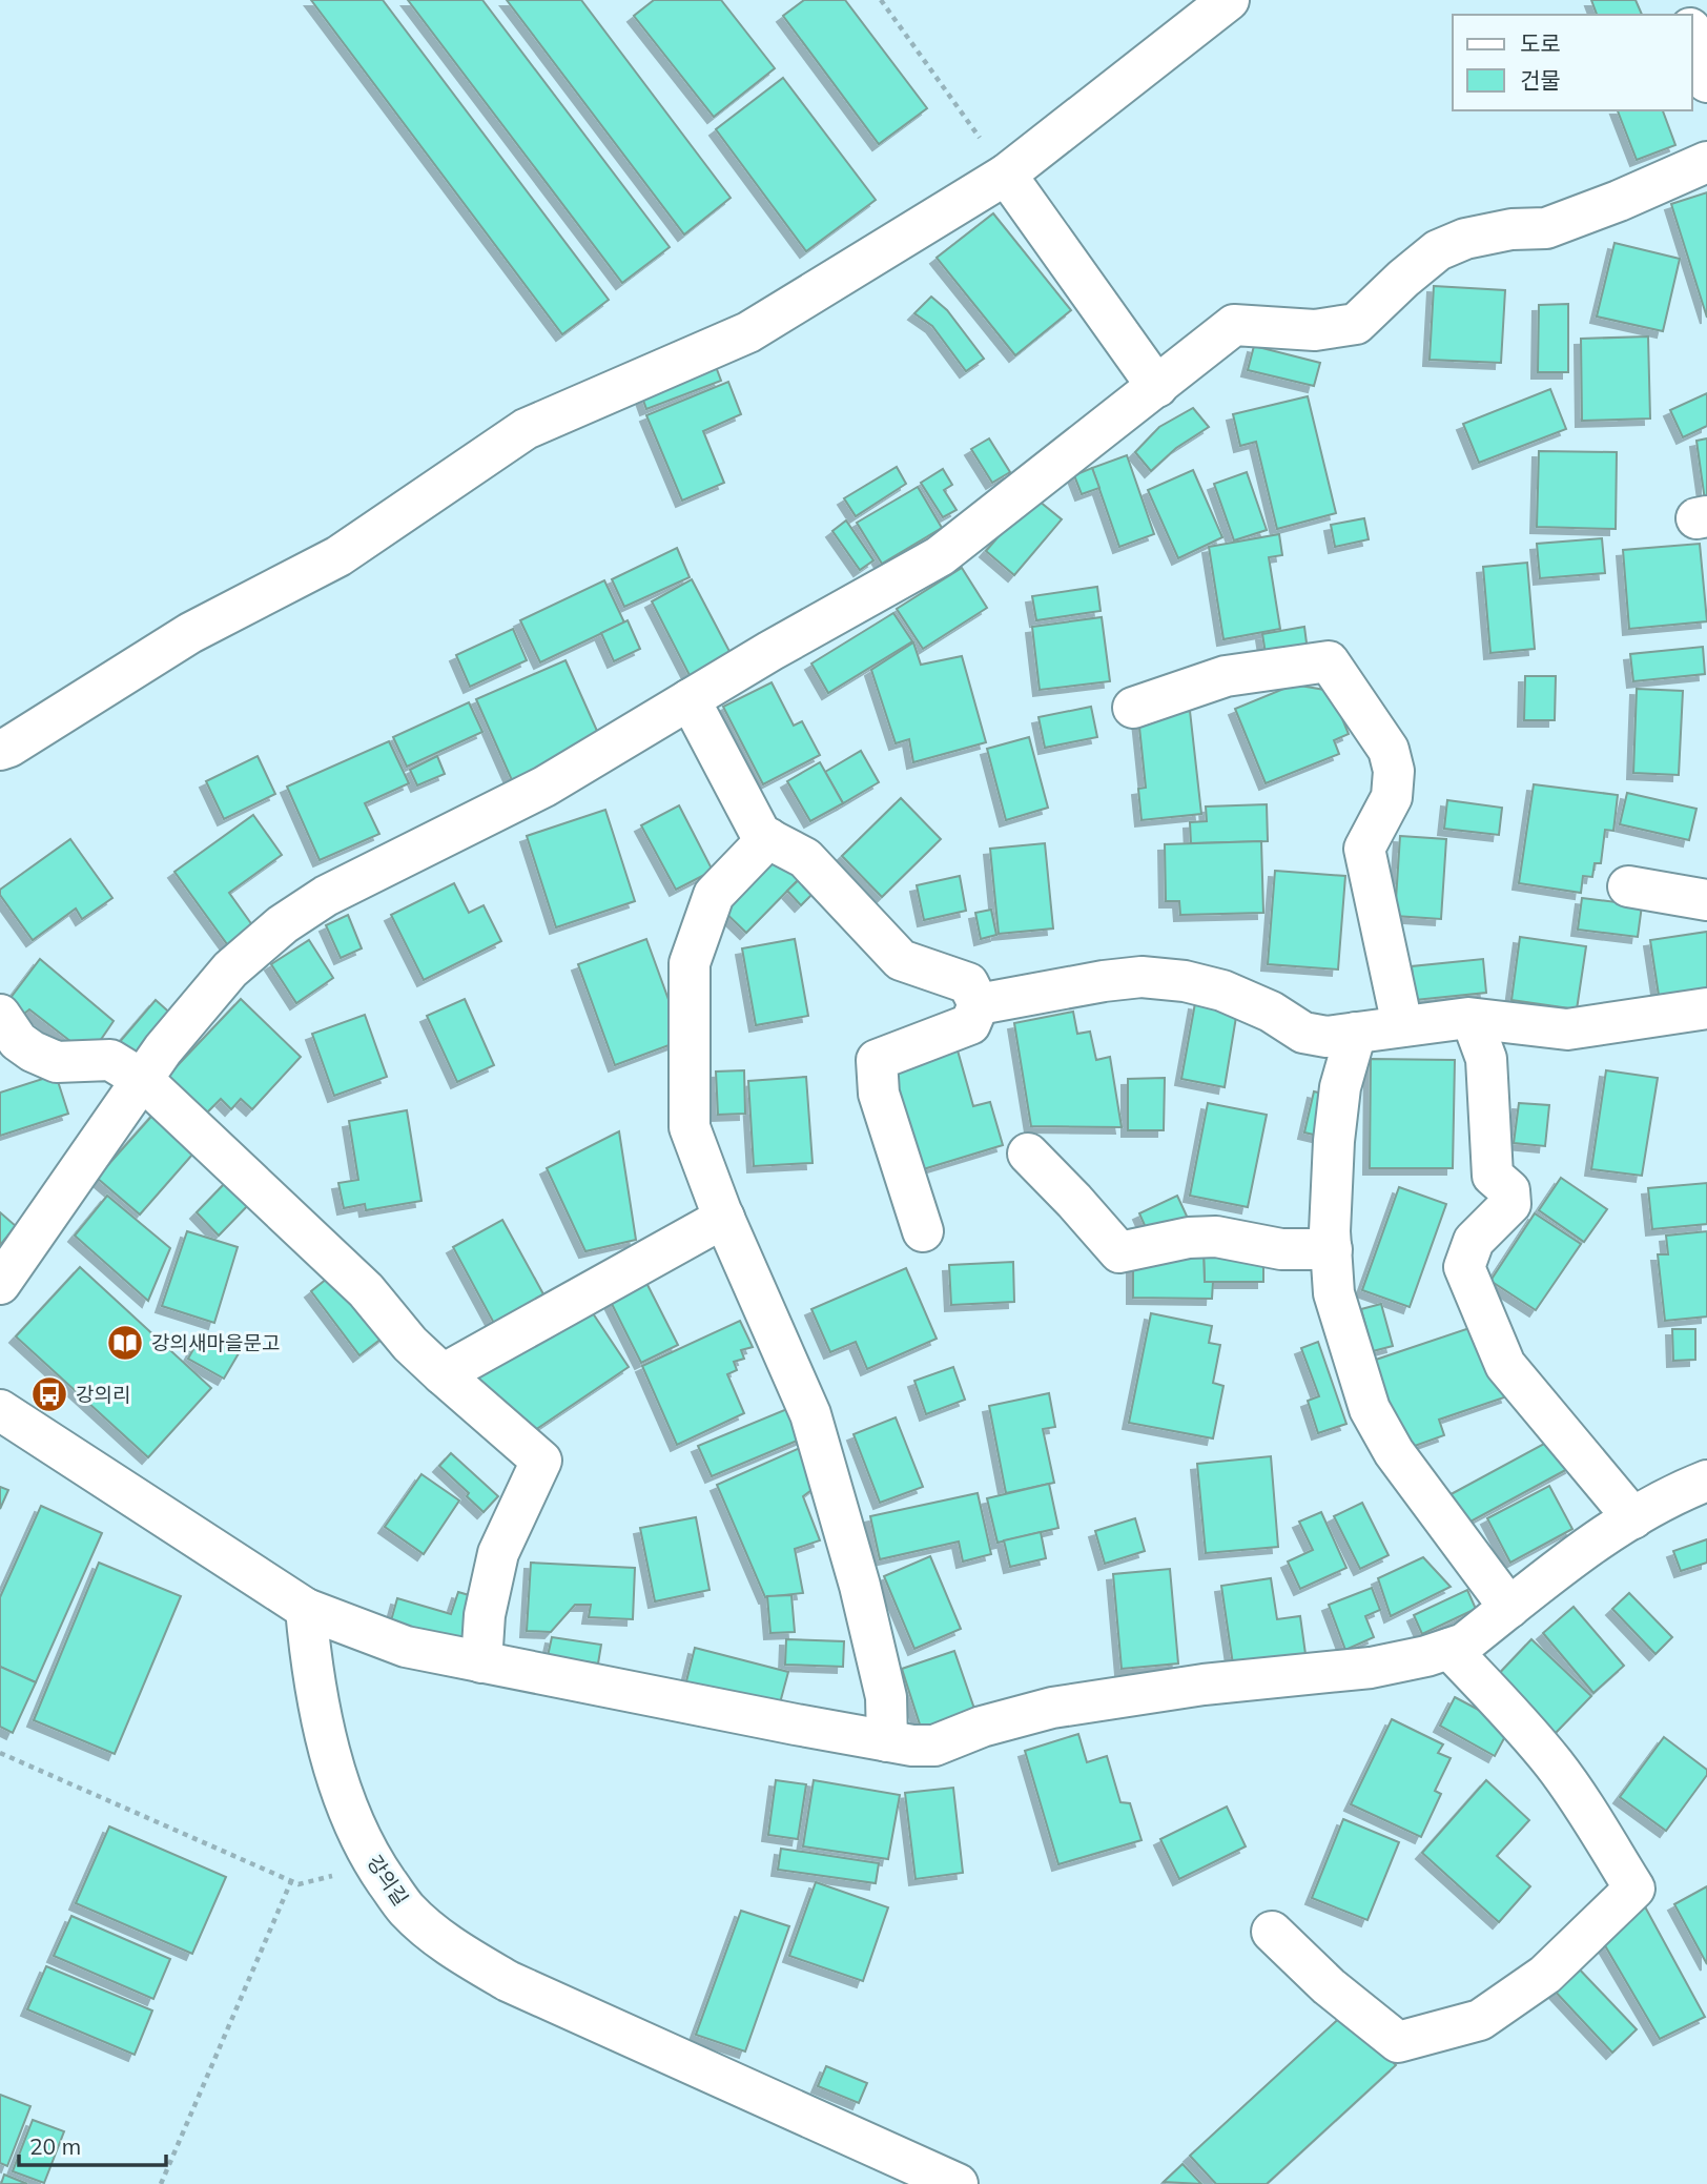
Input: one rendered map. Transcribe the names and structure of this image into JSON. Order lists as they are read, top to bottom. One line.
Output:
{"streets":{"street":["강의길"]},"places":{"library":["강의새마을문고"],"bus stop":["강의리"]},"legend":["도로","건물"],"scale_bar":"20 m"}
